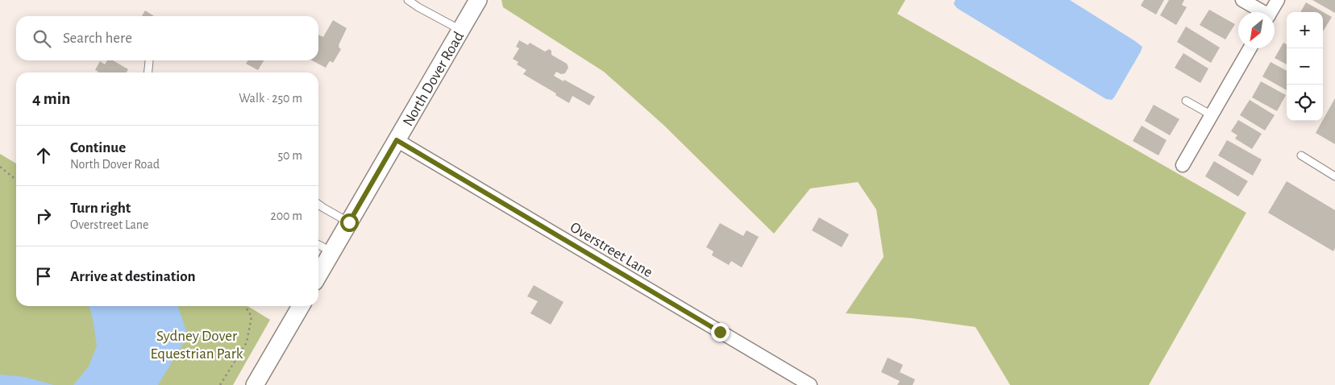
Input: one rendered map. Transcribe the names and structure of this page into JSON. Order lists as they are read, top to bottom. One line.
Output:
{"streets":{"street":["North Dover Road","Overstreet Lane"]},"crossings":[["North Dover Road","Overstreet Lane"]],"parks":["Sydney Dover Equestrian Park"],"north":"bottom left","page":{"map_buttons":["+","−"],"search":"Search here","heading":["4 min","Walk · 250 m"],"list":[["Continue","North Dover Road","50 m"],["Turn right","Overstreet Lane","200 m"],"Arrive at destination"]}}
